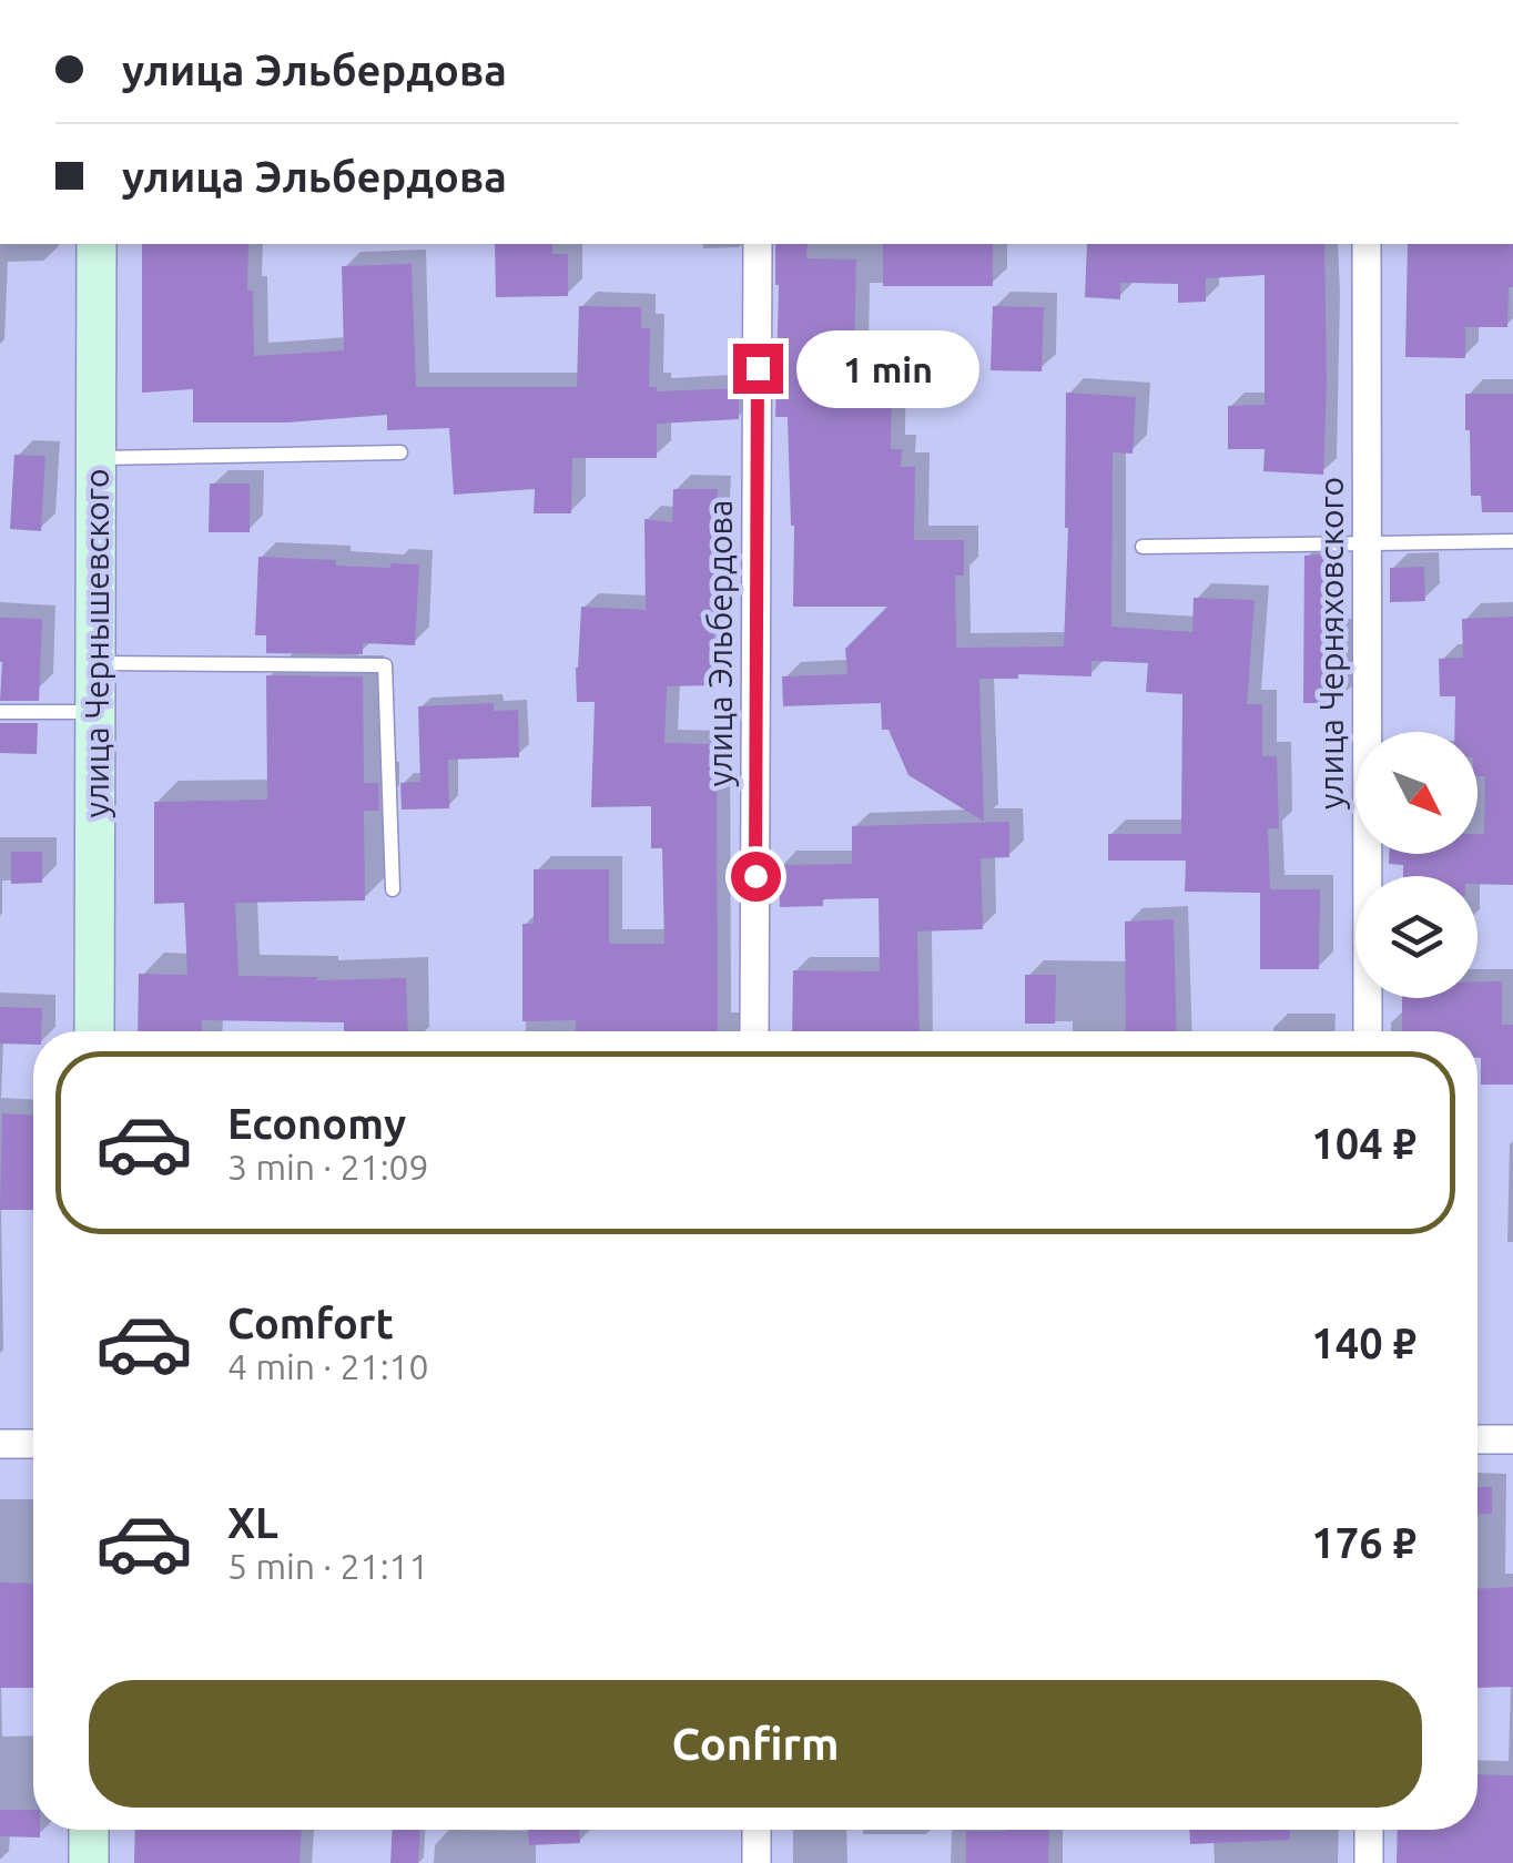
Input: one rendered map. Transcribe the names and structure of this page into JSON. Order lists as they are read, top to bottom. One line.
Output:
{"streets":{"street":["улица Чернышевского","улица Эльбердова","улица Черняховского"]},"north":"bottom right","page":{"banner":["улица Эльбердова","улица Эльбердова"],"bubble":"1 min","list":[{"name":"Economy","note":"3 min · 21:09","value":"104 ₽"},{"name":"Comfort","note":"4 min · 21:10","value":"140 ₽"},{"name":"XL","note":"5 min · 21:11","value":"176 ₽"}],"buttons":"Confirm"}}
